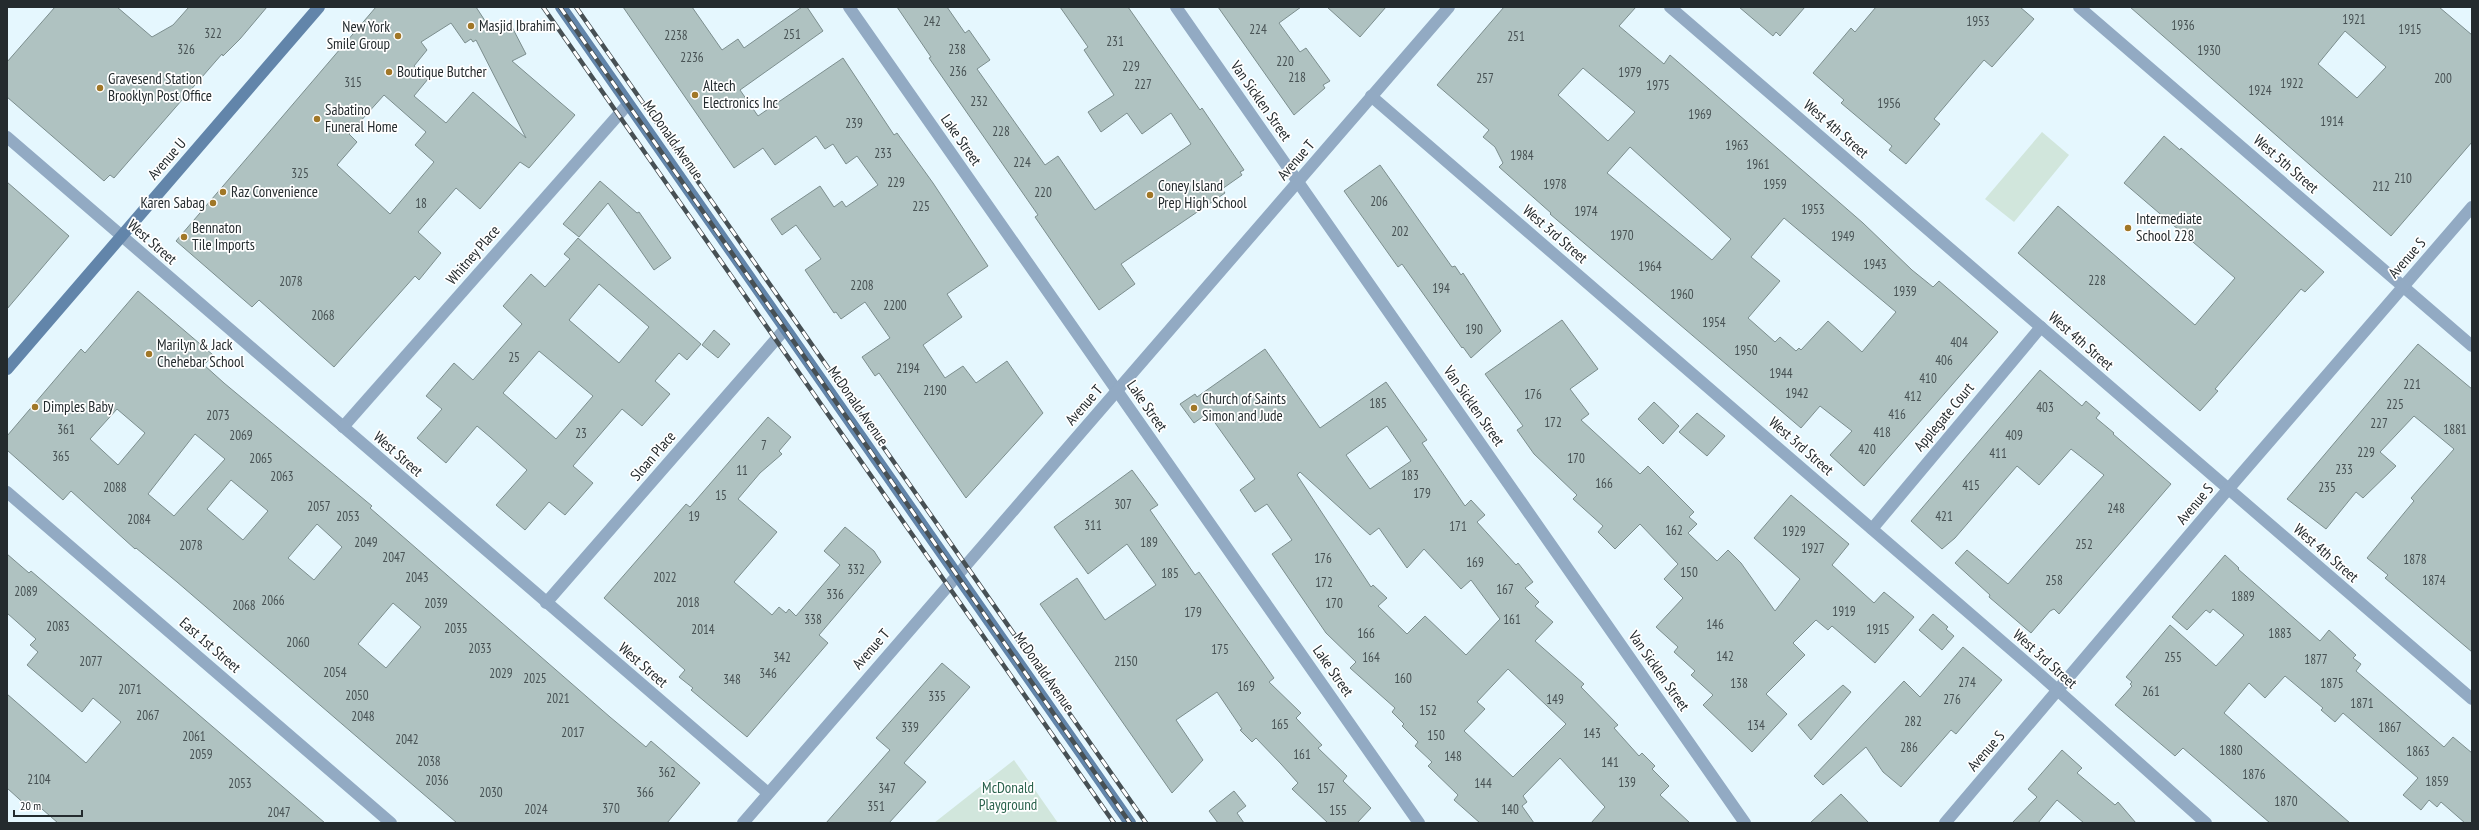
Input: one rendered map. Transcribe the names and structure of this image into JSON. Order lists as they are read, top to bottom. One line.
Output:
{"streets":{"main road":["McDonald Avenue","Avenue U"],"street":["Van Sicklen Street","West 4th Street","Lake Street","Avenue T","West 5th Street","West 3rd Street","West Street","Whitney Place","Avenue S","Applegate Court","Sloan Place","East 1st Street"]},"crossings":[["Van Sicklen Street","Avenue T"],["West 4th Street","Avenue S"],["West 4th Street","Applegate Court"],["McDonald Avenue","Avenue T"],["McDonald Avenue","Whitney Place"],["McDonald Avenue","Sloan Place"],["Lake Street","Avenue T"],["Avenue U","West Street"],["Avenue T","West 3rd Street"],["Avenue T","West Street"],["West 5th Street","Avenue S"],["West 3rd Street","Avenue S"],["West 3rd Street","Applegate Court"],["West Street","Whitney Place"],["West Street","Sloan Place"]],"parks":["McDonald Playground"],"places":["Masjid Ibrahim","New York Smile Group","Boutique Butcher","Gravesend Station Brooklyn Post Office","Altech Electronics Inc","Sabatino Funeral Home","Raz Convenience","Coney Island Prep High School","Karen Sabag","Intermediate School 228","Bennaton Tile Imports","Marilyn & Jack Chehebar School","Dimples Baby","Church of Saints Simon and Jude"],"house_numbers":["1921","242","1953","1936","224","1915","322","251","2238","251","231","326","238","1930","2236","220","229","236","1979","218","257","200","315","1922","227","1975","1924","232","1956","1969","1914","239","228","1963","233","1984","224","1961","325","210","229","1978","1959","212","220","206","18","225","1953","1974","202","1970","1949","1943","1964","228","2078","2208","194","1939","1960","2200","2068","1954","190","404","1950","25","406","2194","1944","410","221","2190","1942","176","412","185","225","403","416","2073","172","227","361","1881","418","23","2069","409","7","420","229","411","365","2065","170","233","11","183","2063","166","415","2088","235","179","15","307","2057","248","2053","19","421","2084","311","171","162","1929","2049","189","252","2078","1927","2047","176","1878","169","332","150","185","2043","2022","258","1874","172","167","2089","336","1889","2066","2018","2039","170","2068","1919","179","338","161","146","2083","2035","2014","1915","166","1883","2060","2033","175","142","342","164","255","1877","2077","2150","2054","2029","346","2025","160","348","274","138","1875","169","2071","261","2050","335","2021","149","276","1871","152","2067","2048","282","165","134","339","1867","2017","143","150","2061","2042","286","1880","1863","2059","161","148","2038","141","362","1876","2104","2036","1859","139","2053","144","347","157","2030","366","1870","351","370","2024","140","155","2047"],"scale_bar":"20 m"}
